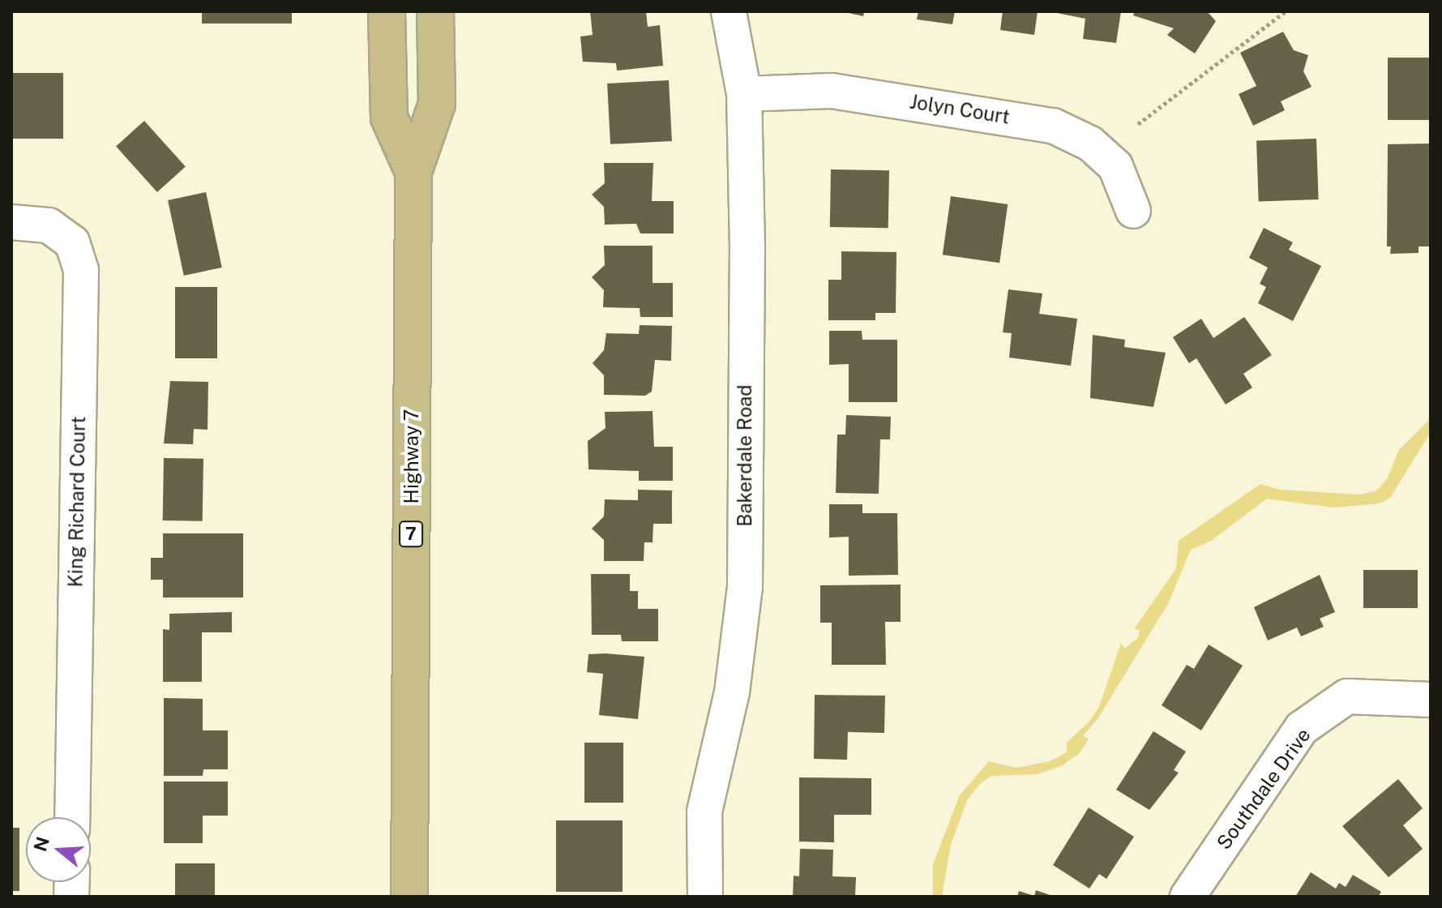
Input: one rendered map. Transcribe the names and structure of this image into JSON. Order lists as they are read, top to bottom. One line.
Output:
{"streets":{"main road":["Highway 7","7"],"street":["Jolyn Court","Bakerdale Road","King Richard Court","Southdale Drive"]},"crossings":[["Jolyn Court","Bakerdale Road"]],"north":"left"}
